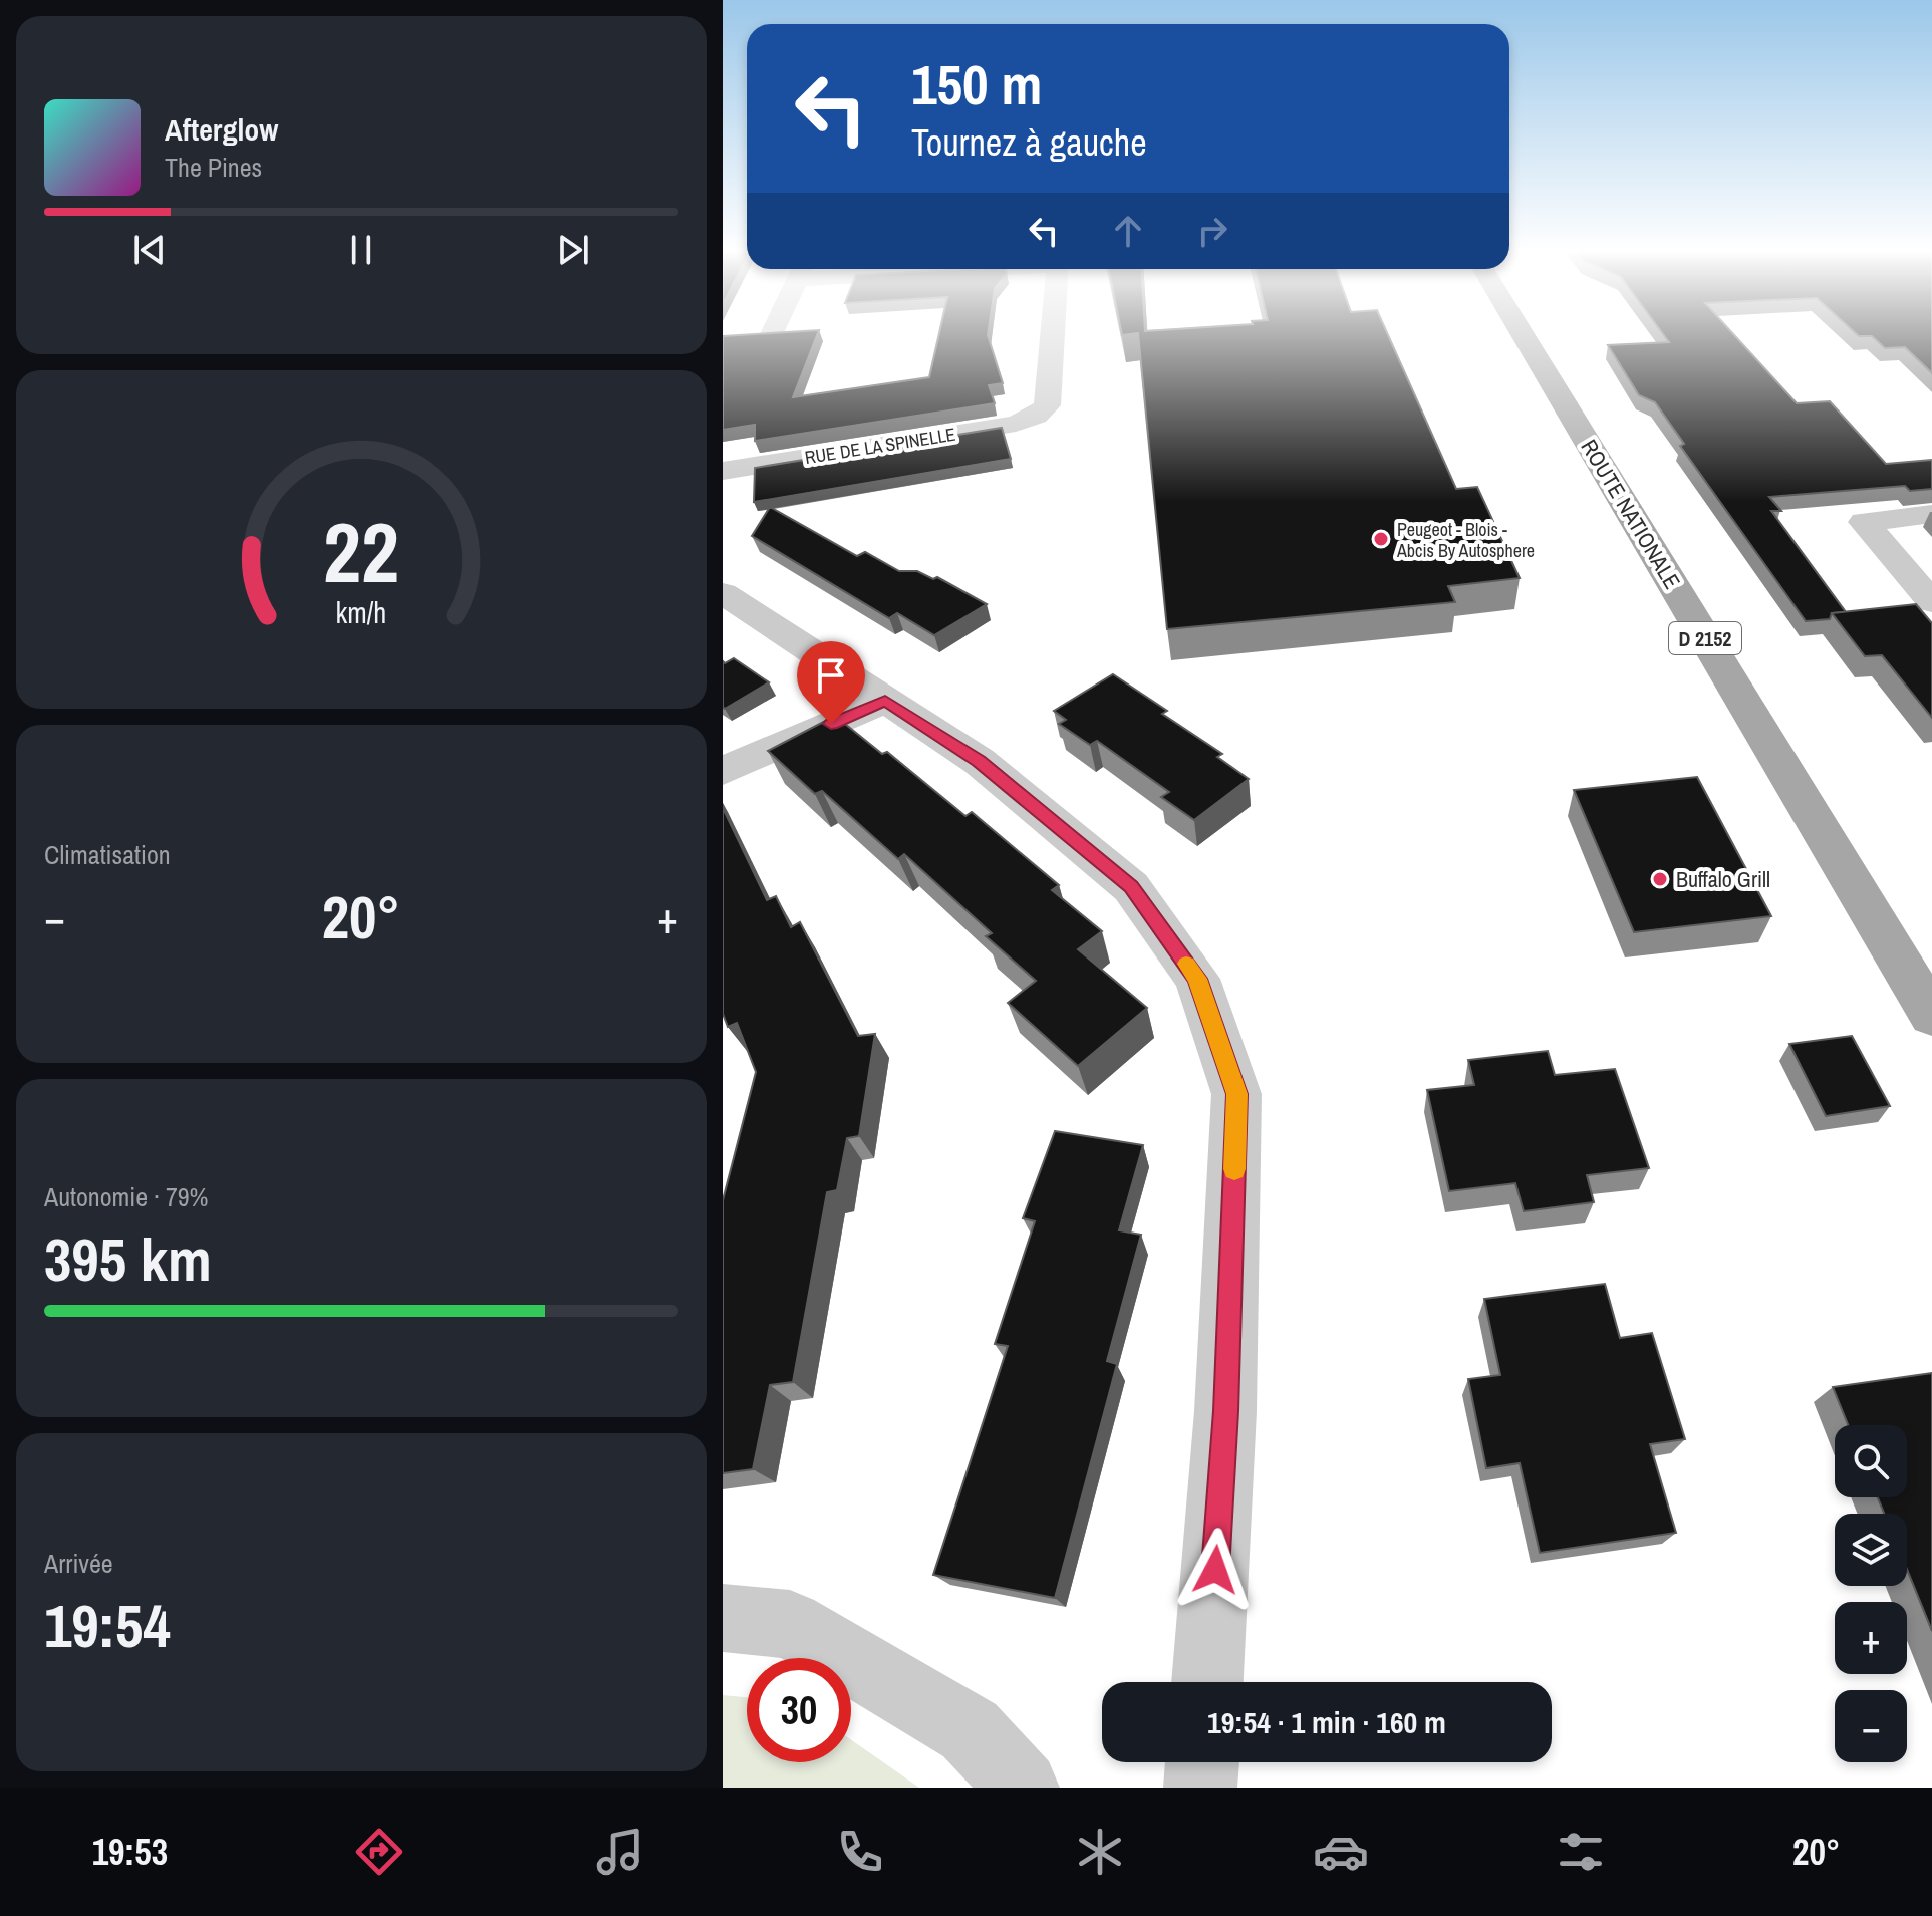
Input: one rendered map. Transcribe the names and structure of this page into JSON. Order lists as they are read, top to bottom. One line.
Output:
{"streets":{"main road":["ROUTE NATIONALE","D 2152"],"street":["RUE DE LA SPINELLE"]},"places":["Peugeot - Blois - Abcis By Autosphere","Buffalo Grill"],"page":{"turn":["150 m","Tournez à gauche"],"song":["Afterglow","The Pines"],"tile":["Climatisation",["Autonomie · 79%","395 km"],["Arrivée","19:54"]],"heat":["−","20°","+"],"map_buttons":["+","−"],"limit":"30","trip":"19:54 · 1 min · 160 m","tabs":["19:53","20°"],"gauge":["22","km/h"]}}
